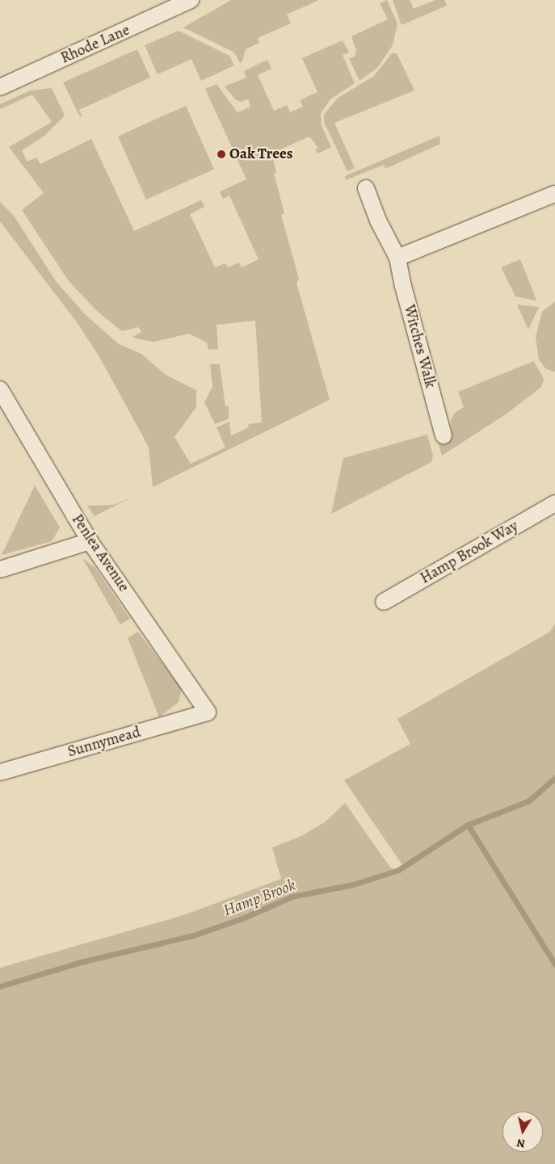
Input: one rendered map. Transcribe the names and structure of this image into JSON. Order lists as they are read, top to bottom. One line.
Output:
{"streets":{"street":["Rhode Lane","Witches Walk","Hamp Brook Way","Penlea Avenue","Sunnymead"]},"crossings":[["Penlea Avenue","Sunnymead"]],"water":["Hamp Brook"],"places":["Oak Trees"],"north":"bottom"}
